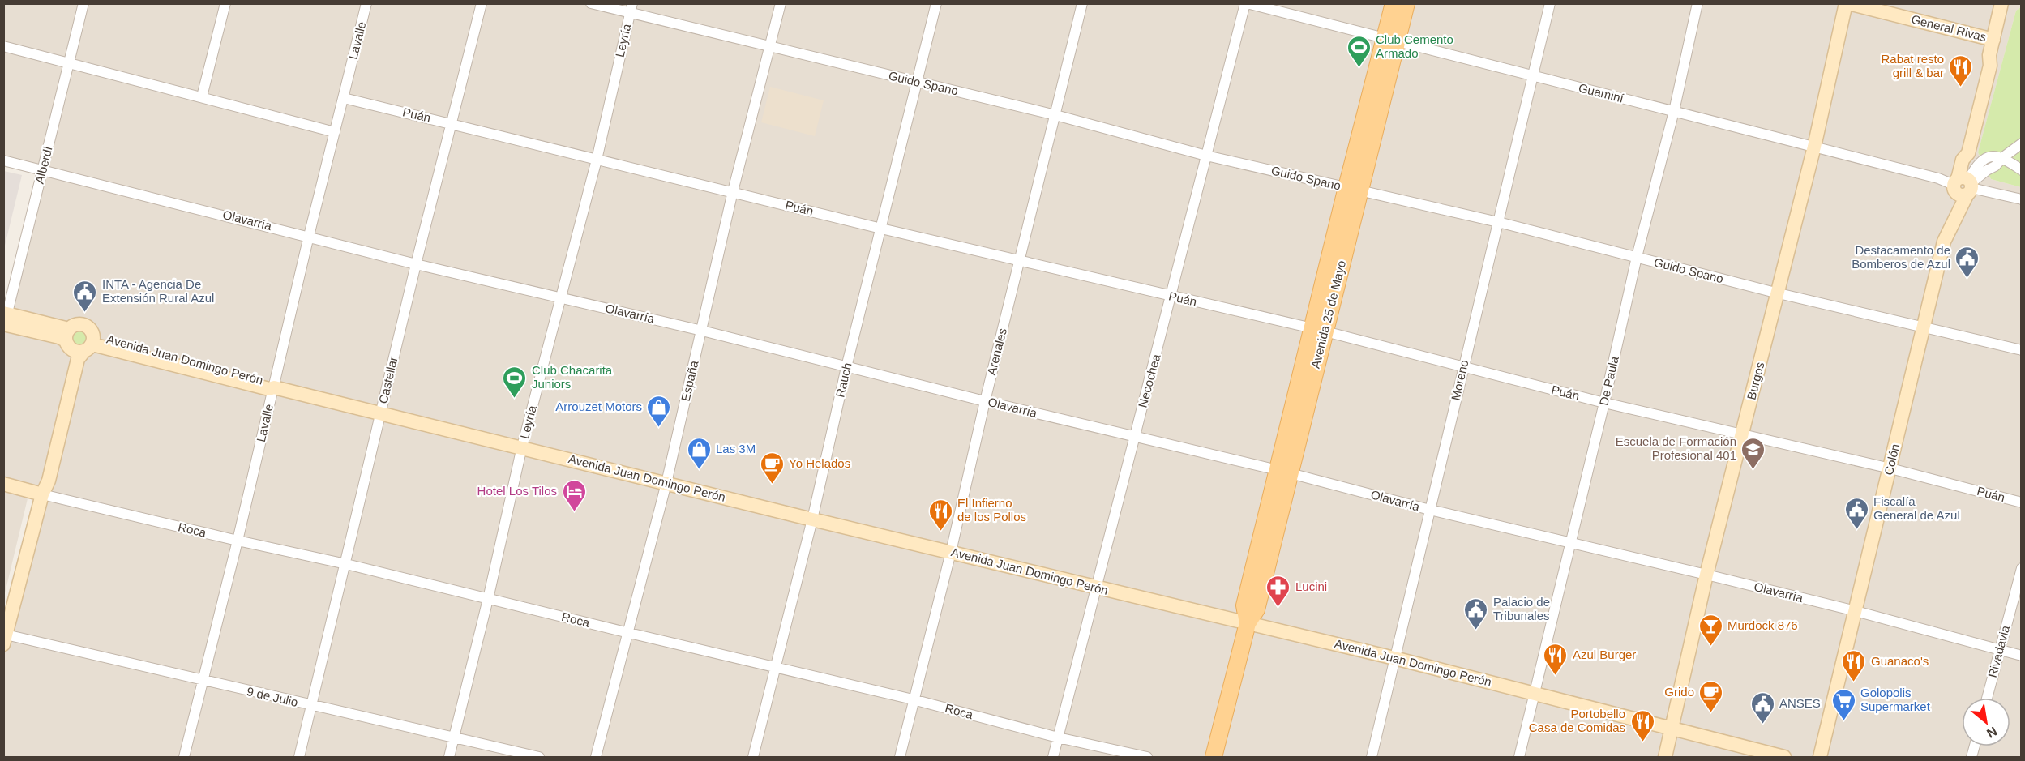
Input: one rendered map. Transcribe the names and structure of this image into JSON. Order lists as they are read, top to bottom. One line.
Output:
{"streets":{"main road":["General Rivas","Avenida 25 de Mayo","Avenida Juan Domingo Perón","Burgos","Colón","Roca"],"street":["Lavalle","Leyría","Guido Spano","Guaminí","Puán","Alberdi","Olavarría","Arenales","Castellar","Rauch","Moreno","España","Necochea","De Paula","Rivadavia","9 de Julio"]},"crossings":[["General Rivas","Burgos"],["Lavalle","Puán"],["Lavalle","Olavarría"],["Lavalle","Avenida Juan Domingo Perón"],["Lavalle","Roca"],["Lavalle","9 de Julio"],["Leyría","Guido Spano"],["Leyría","Puán"],["Leyría","Olavarría"],["Leyría","Avenida Juan Domingo Perón"],["Leyría","Roca"],["Leyría","9 de Julio"],["Guido Spano","Avenida 25 de Mayo"],["Guido Spano","Arenales"],["Guido Spano","Rauch"],["Guido Spano","Moreno"],["Guido Spano","España"],["Guido Spano","Necochea"],["Guido Spano","De Paula"],["Guido Spano","Burgos"],["Guido Spano","Colón"],["Guaminí","Avenida 25 de Mayo"],["Guaminí","Moreno"],["Guaminí","Necochea"],["Guaminí","De Paula"],["Guaminí","Burgos"],["Guaminí","Colón"],["Puán","Avenida 25 de Mayo"],["Puán","Arenales"],["Puán","Castellar"],["Puán","Rauch"],["Puán","Moreno"],["Puán","España"],["Puán","Necochea"],["Puán","De Paula"],["Puán","Burgos"],["Puán","Colón"],["Alberdi","Olavarría"],["Alberdi","Avenida Juan Domingo Perón"],["Olavarría","Avenida 25 de Mayo"],["Olavarría","Arenales"],["Olavarría","Castellar"],["Olavarría","Rauch"],["Olavarría","Moreno"],["Olavarría","España"],["Olavarría","Necochea"],["Olavarría","De Paula"],["Olavarría","Burgos"],["Olavarría","Colón"],["Olavarría","Rivadavia"],["Avenida 25 de Mayo","Avenida Juan Domingo Perón"],["Arenales","Avenida Juan Domingo Perón"],["Arenales","Roca"],["Avenida Juan Domingo Perón","Castellar"],["Avenida Juan Domingo Perón","Rauch"],["Avenida Juan Domingo Perón","Moreno"],["Avenida Juan Domingo Perón","España"],["Avenida Juan Domingo Perón","Necochea"],["Avenida Juan Domingo Perón","De Paula"],["Avenida Juan Domingo Perón","Burgos"],["Castellar","Roca"],["Castellar","9 de Julio"],["Rauch","Roca"],["España","Roca"],["Necochea","Roca"]],"places":{"sports":["Club Cemento Armado","Club Chacarita Juniors"],"restaurant":["Rabat resto grill & bar","El Infierno de los Pollos","Azul Burger","Guanaco's","Portobello Casa de Comidas"],"public building":["Destacamento de Bomberos de Azul","INTA - Agencia De Extensión Rural Azul","Fiscalía General de Azul","Palacio de Tribunales","ANSES"],"shop":["Arrouzet Motors","Las 3M"],"school or university":["Escuela de Formación Profesional 401"],"cafe":["Yo Helados","Grido"],"hotel":["Hotel Los Tilos"],"pharmacy":["Lucini"],"bar":["Murdock 876"],"supermarket":["Golopolis Supermarket"]},"north":"bottom right"}
